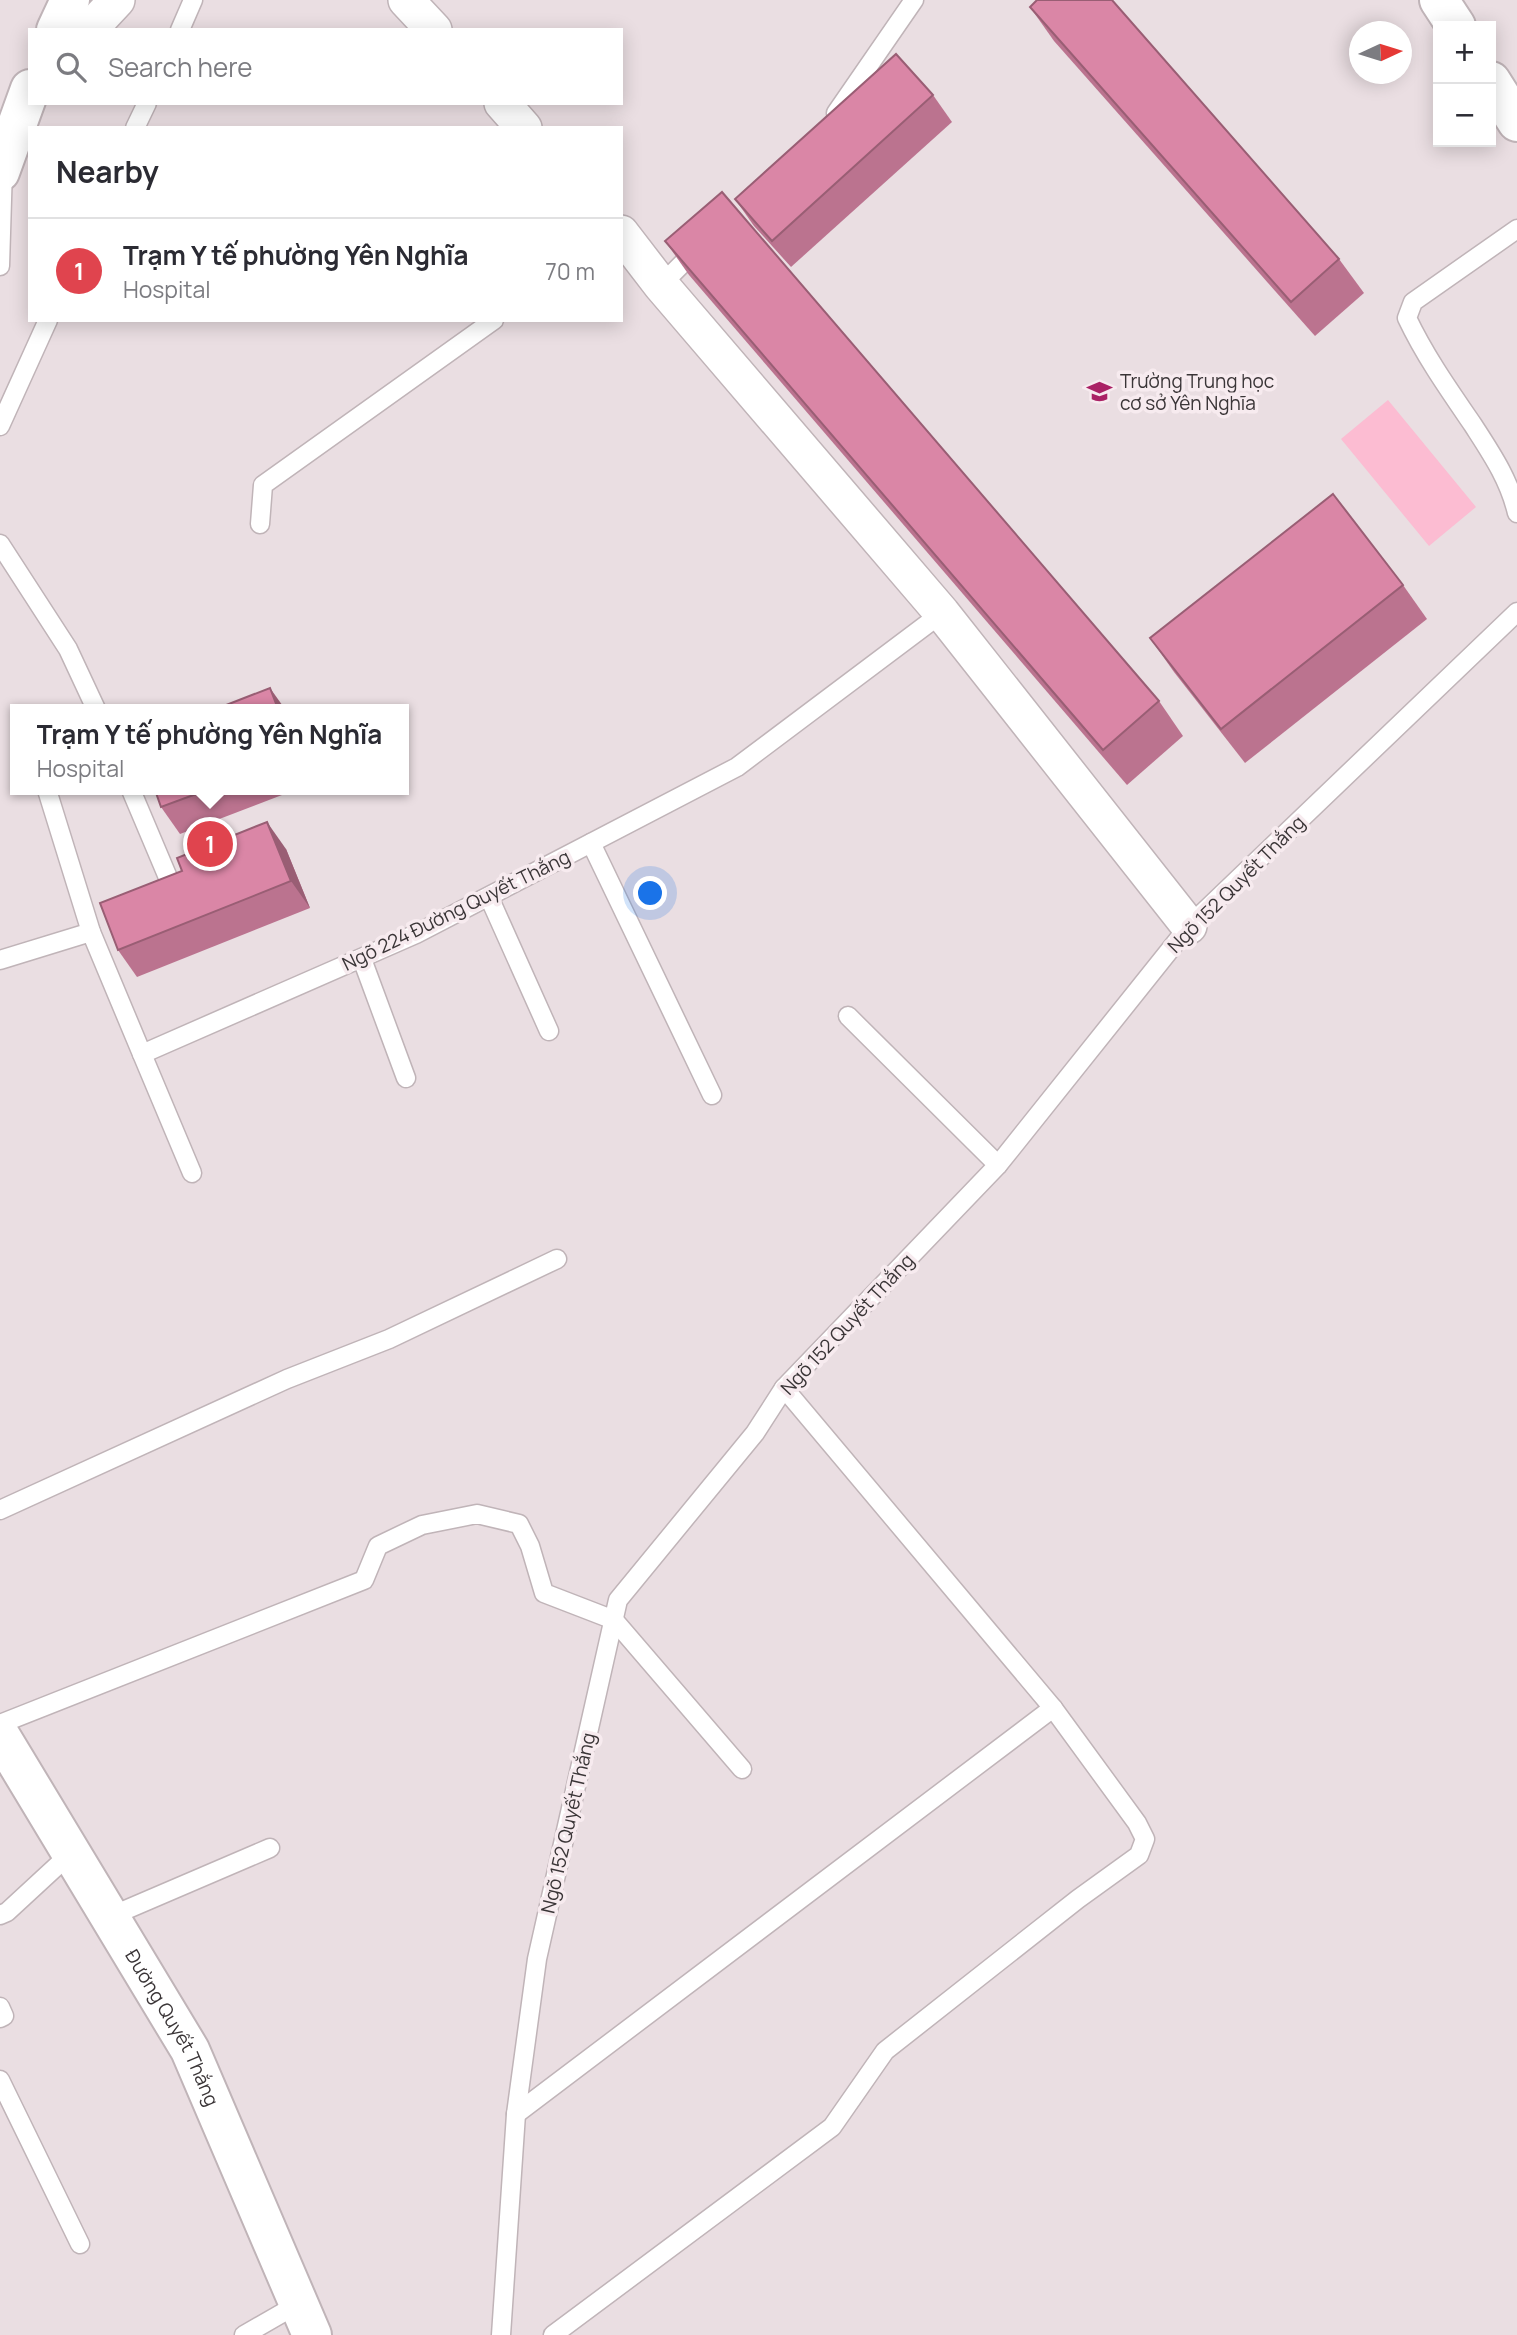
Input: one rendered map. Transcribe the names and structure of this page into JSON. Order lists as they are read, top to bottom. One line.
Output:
{"streets":{"street":["Đường Quyết Thắng"],"lane":["Ngõ 152 Quyết Thắng","Ngõ 224 Đường Quyết Thắng"]},"places":{"school or university":["Trường Trung học cơ sở Yên Nghĩa"]},"north":"right","page":{"map_buttons":["+","−"],"search":"Search here","heading":"Nearby","list":[{"mark":"1","name":"Trạm Y tế phường Yên Nghĩa","note":"Hospital","value":"70 m"}],"popup":["Trạm Y tế phường Yên Nghĩa","Hospital"],"pins":"1"}}
